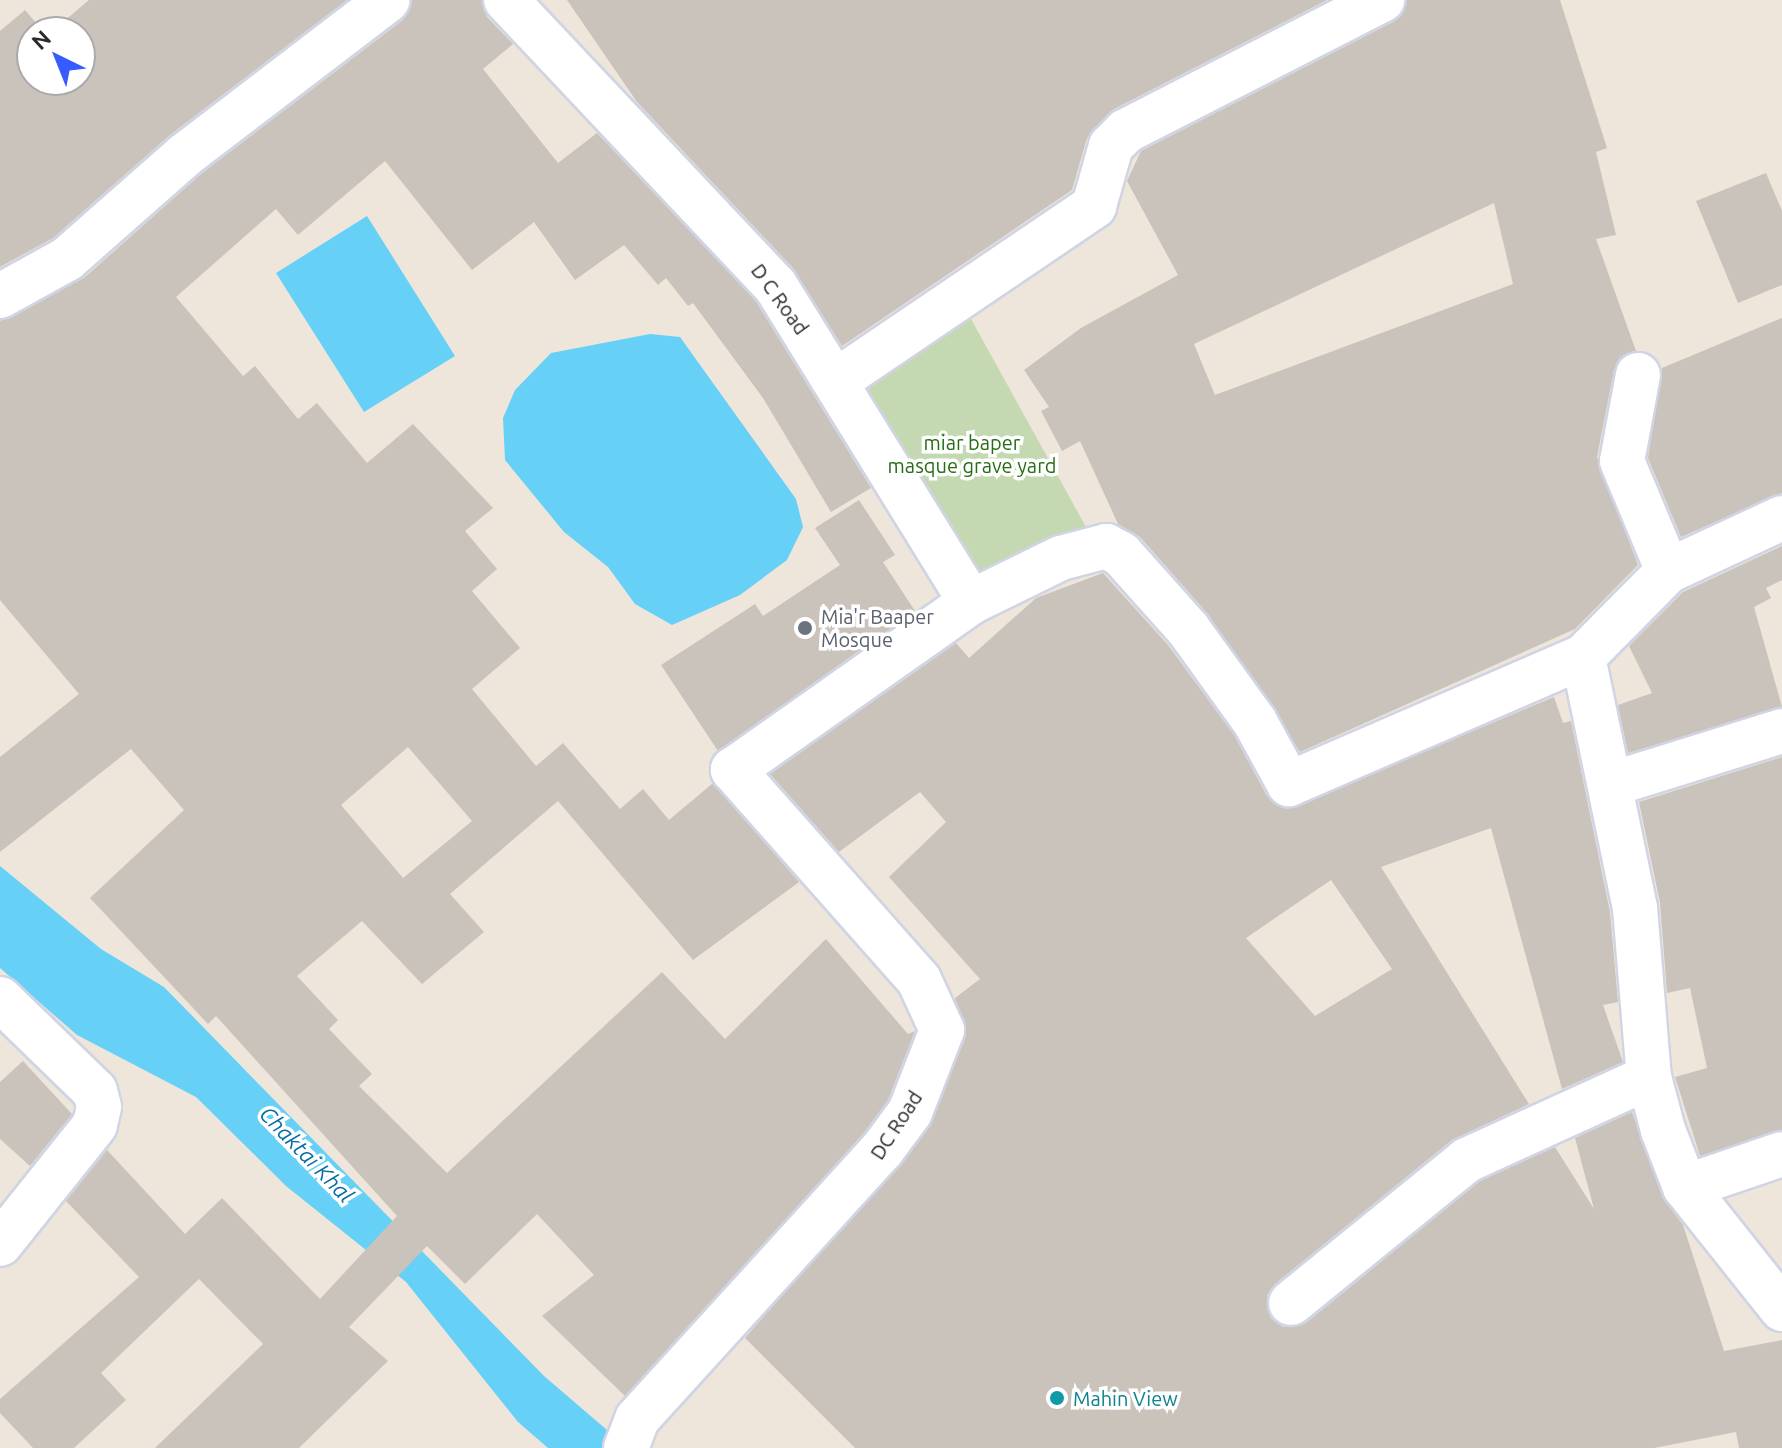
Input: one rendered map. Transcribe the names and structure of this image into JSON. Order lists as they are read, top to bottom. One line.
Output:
{"streets":{"street":["D C Road","DC Road"]},"crossings":[["D C Road","DC Road"]],"water":["Chaktai Khal"],"parks":["miar baper masque grave yard"],"places":["Mia'r Baaper Mosque","Mahin View"],"north":"top left"}
